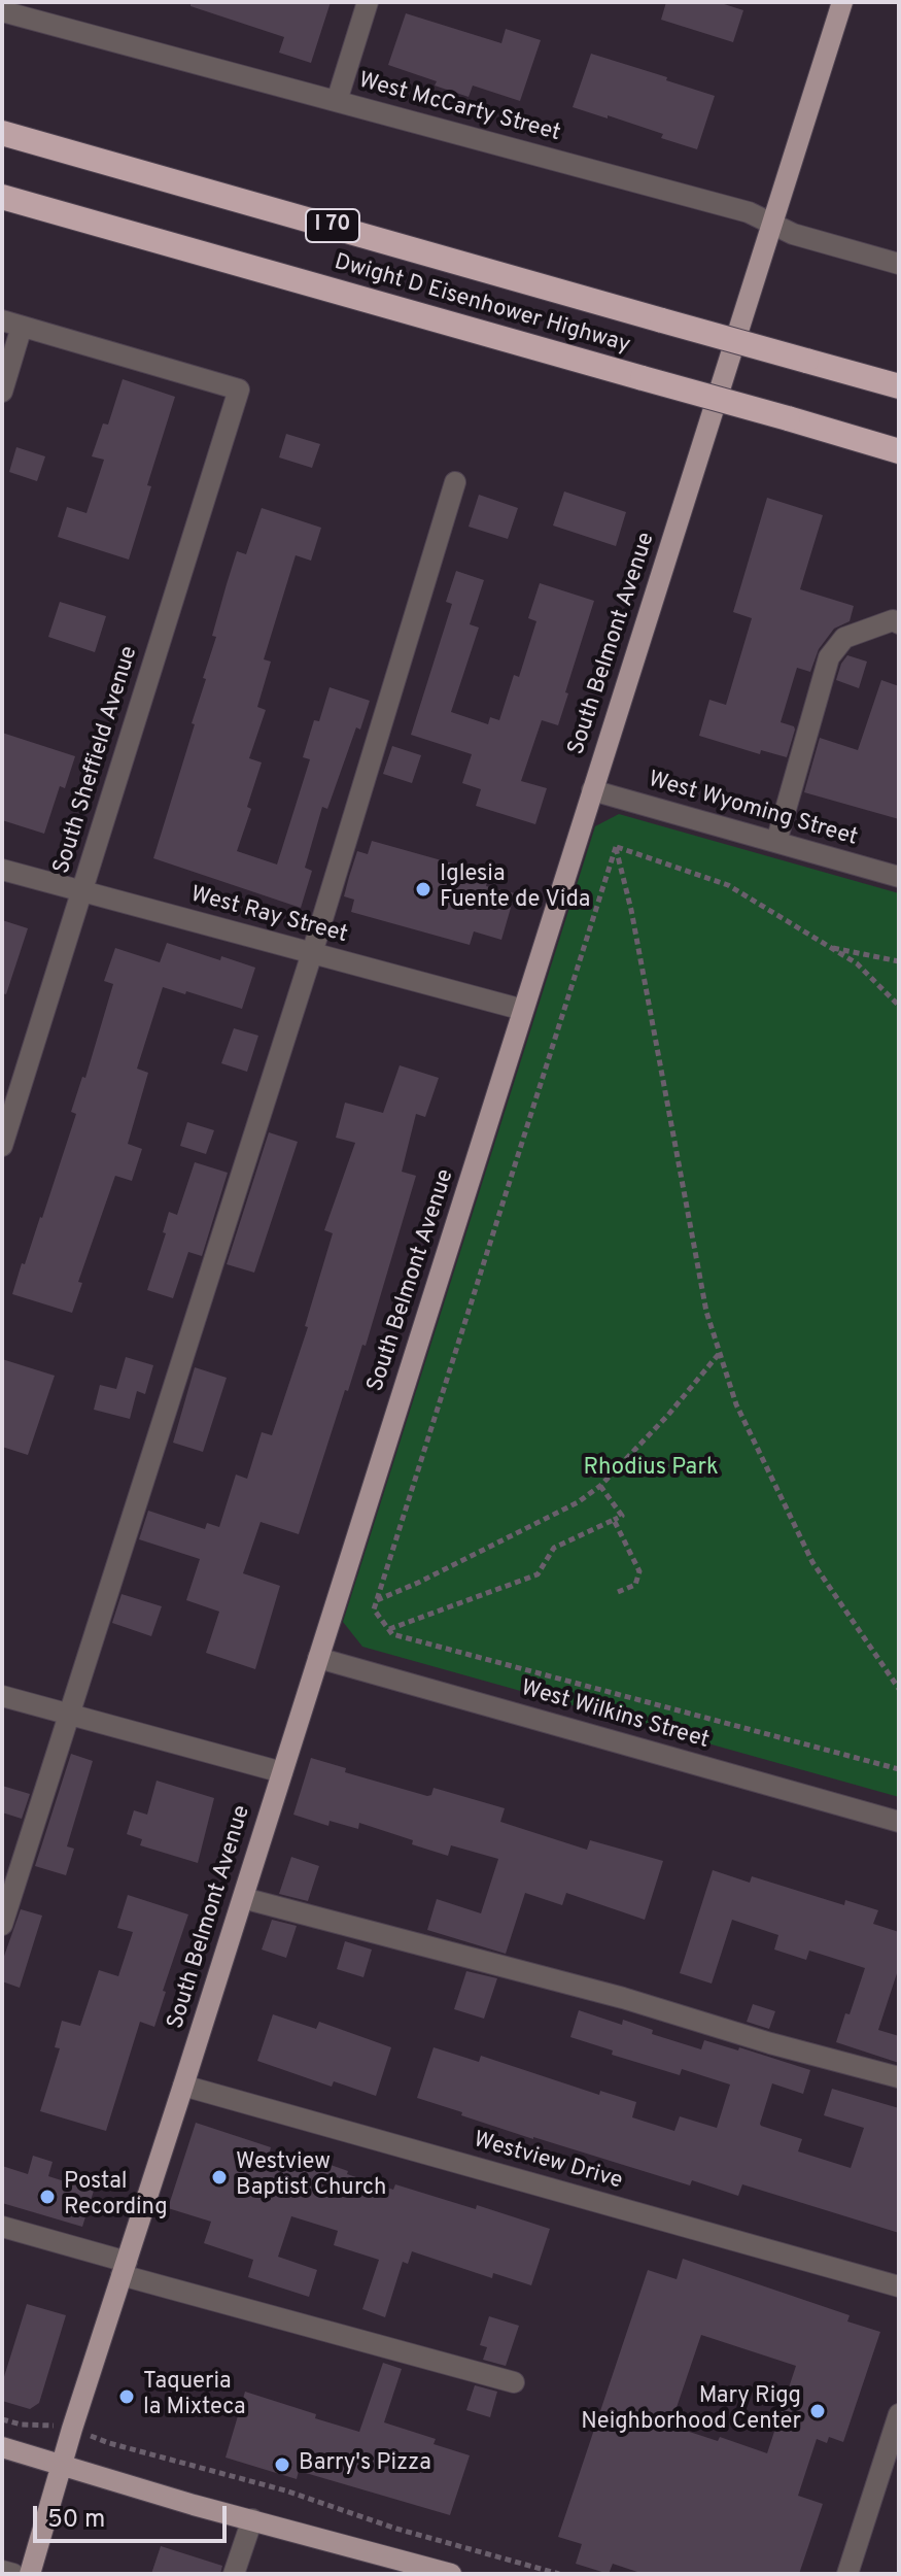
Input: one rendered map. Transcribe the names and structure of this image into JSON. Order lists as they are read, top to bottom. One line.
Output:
{"streets":{"highway":["I 70","Dwight D Eisenhower Highway"],"main road":["South Belmont Avenue"],"street":["West McCarty Street","South Sheffield Avenue","West Wyoming Street","West Ray Street","West Wilkins Street","Westview Drive"]},"crossings":[["West McCarty Street","South Belmont Avenue"],["South Belmont Avenue","West Wyoming Street"],["South Belmont Avenue","West Ray Street"],["South Belmont Avenue","West Wilkins Street"],["South Belmont Avenue","Westview Drive"],["South Sheffield Avenue","West Ray Street"]],"parks":["Rhodius Park"],"places":["Iglesia Fuente de Vida","Westview Baptist Church","Postal Recording","Taqueria la Mixteca","Mary Rigg Neighborhood Center","Barry's Pizza"],"scale_bar":"50 m"}
